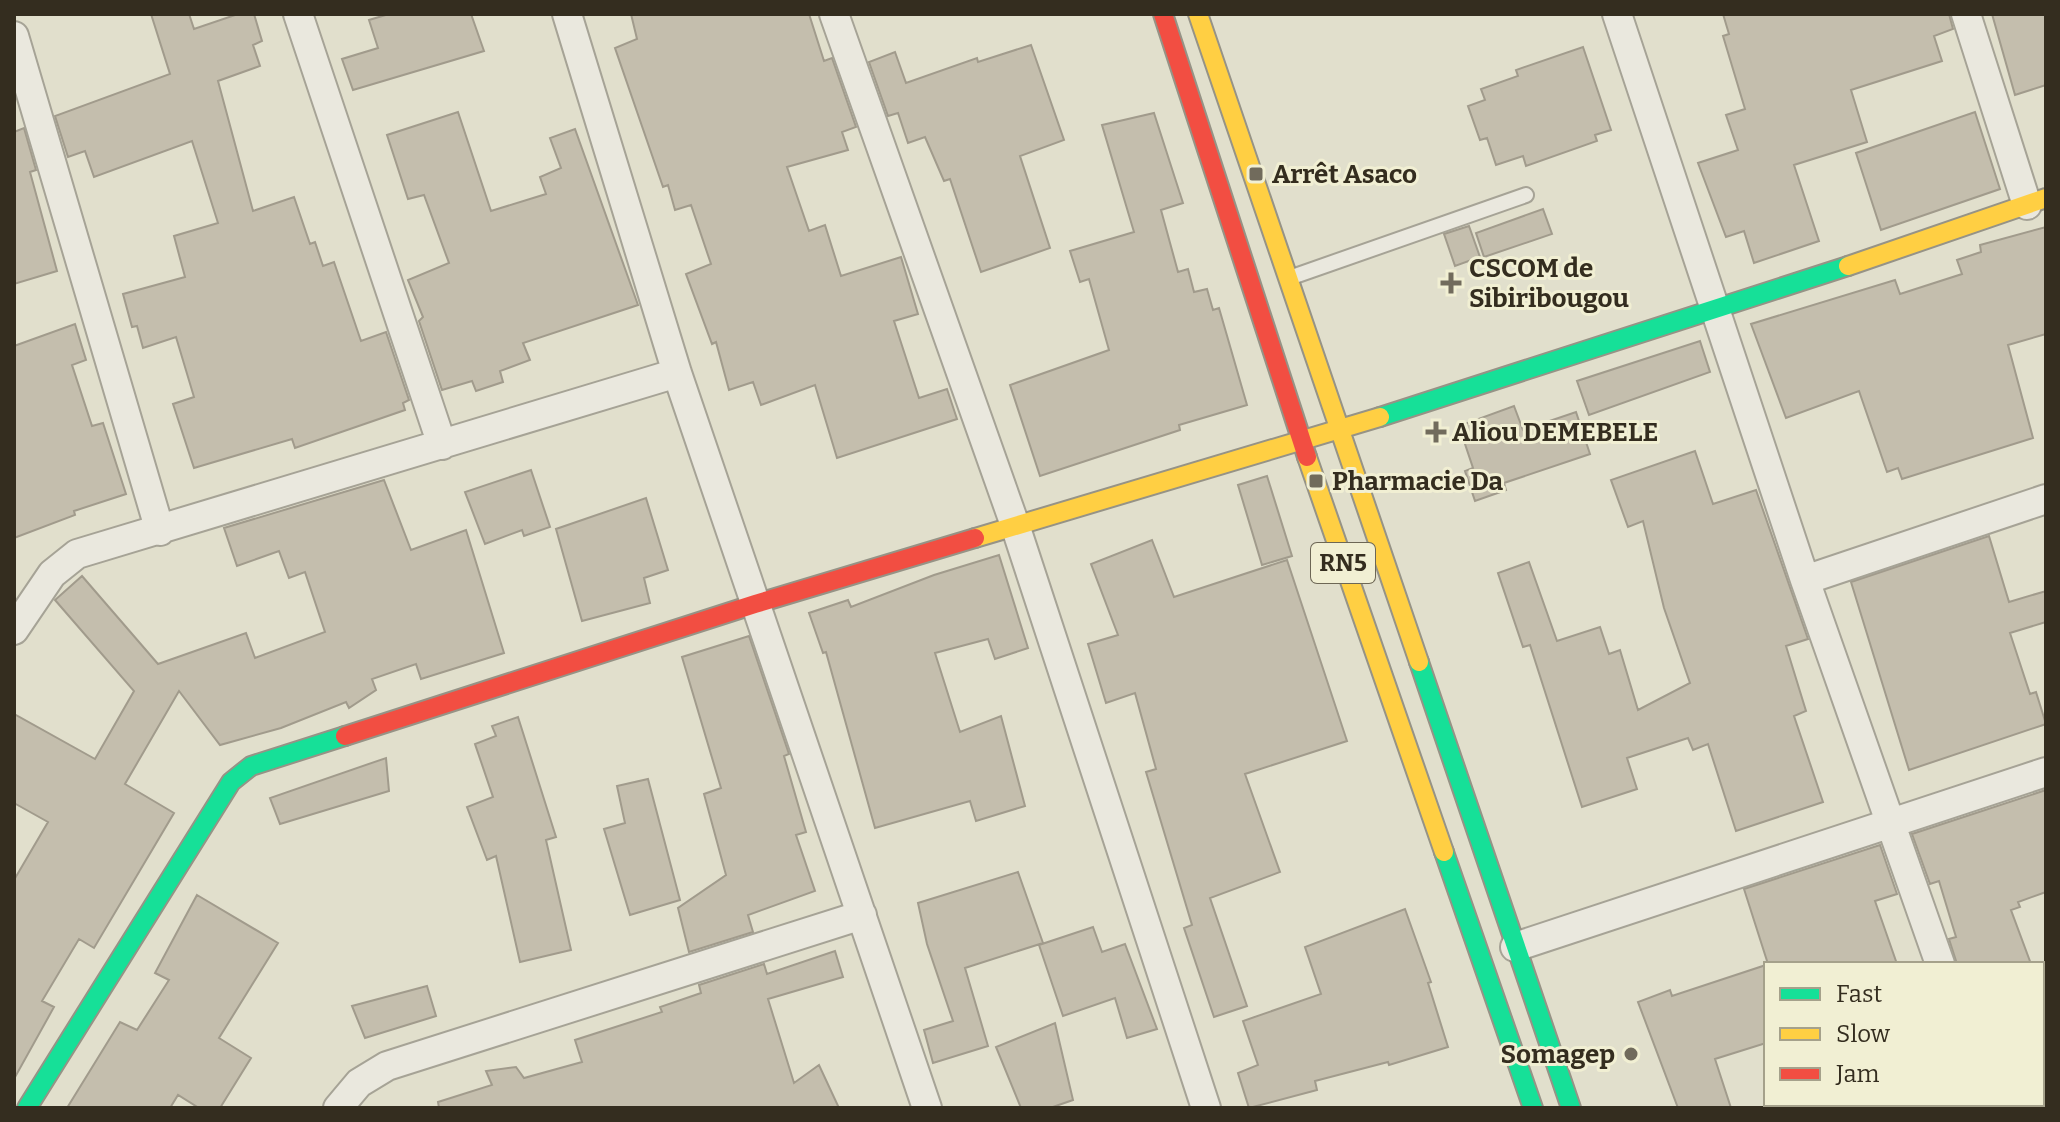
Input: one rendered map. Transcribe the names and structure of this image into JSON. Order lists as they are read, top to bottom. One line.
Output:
{"streets":{"main road":["RN5"]},"places":{"transit":["Arrêt Asaco","Pharmacie Da"],"health":["CSCOM de Sibiribougou","Aliou DEMEBELE"],"other":["Somagep"]},"legend":["Fast","Slow","Jam"]}
